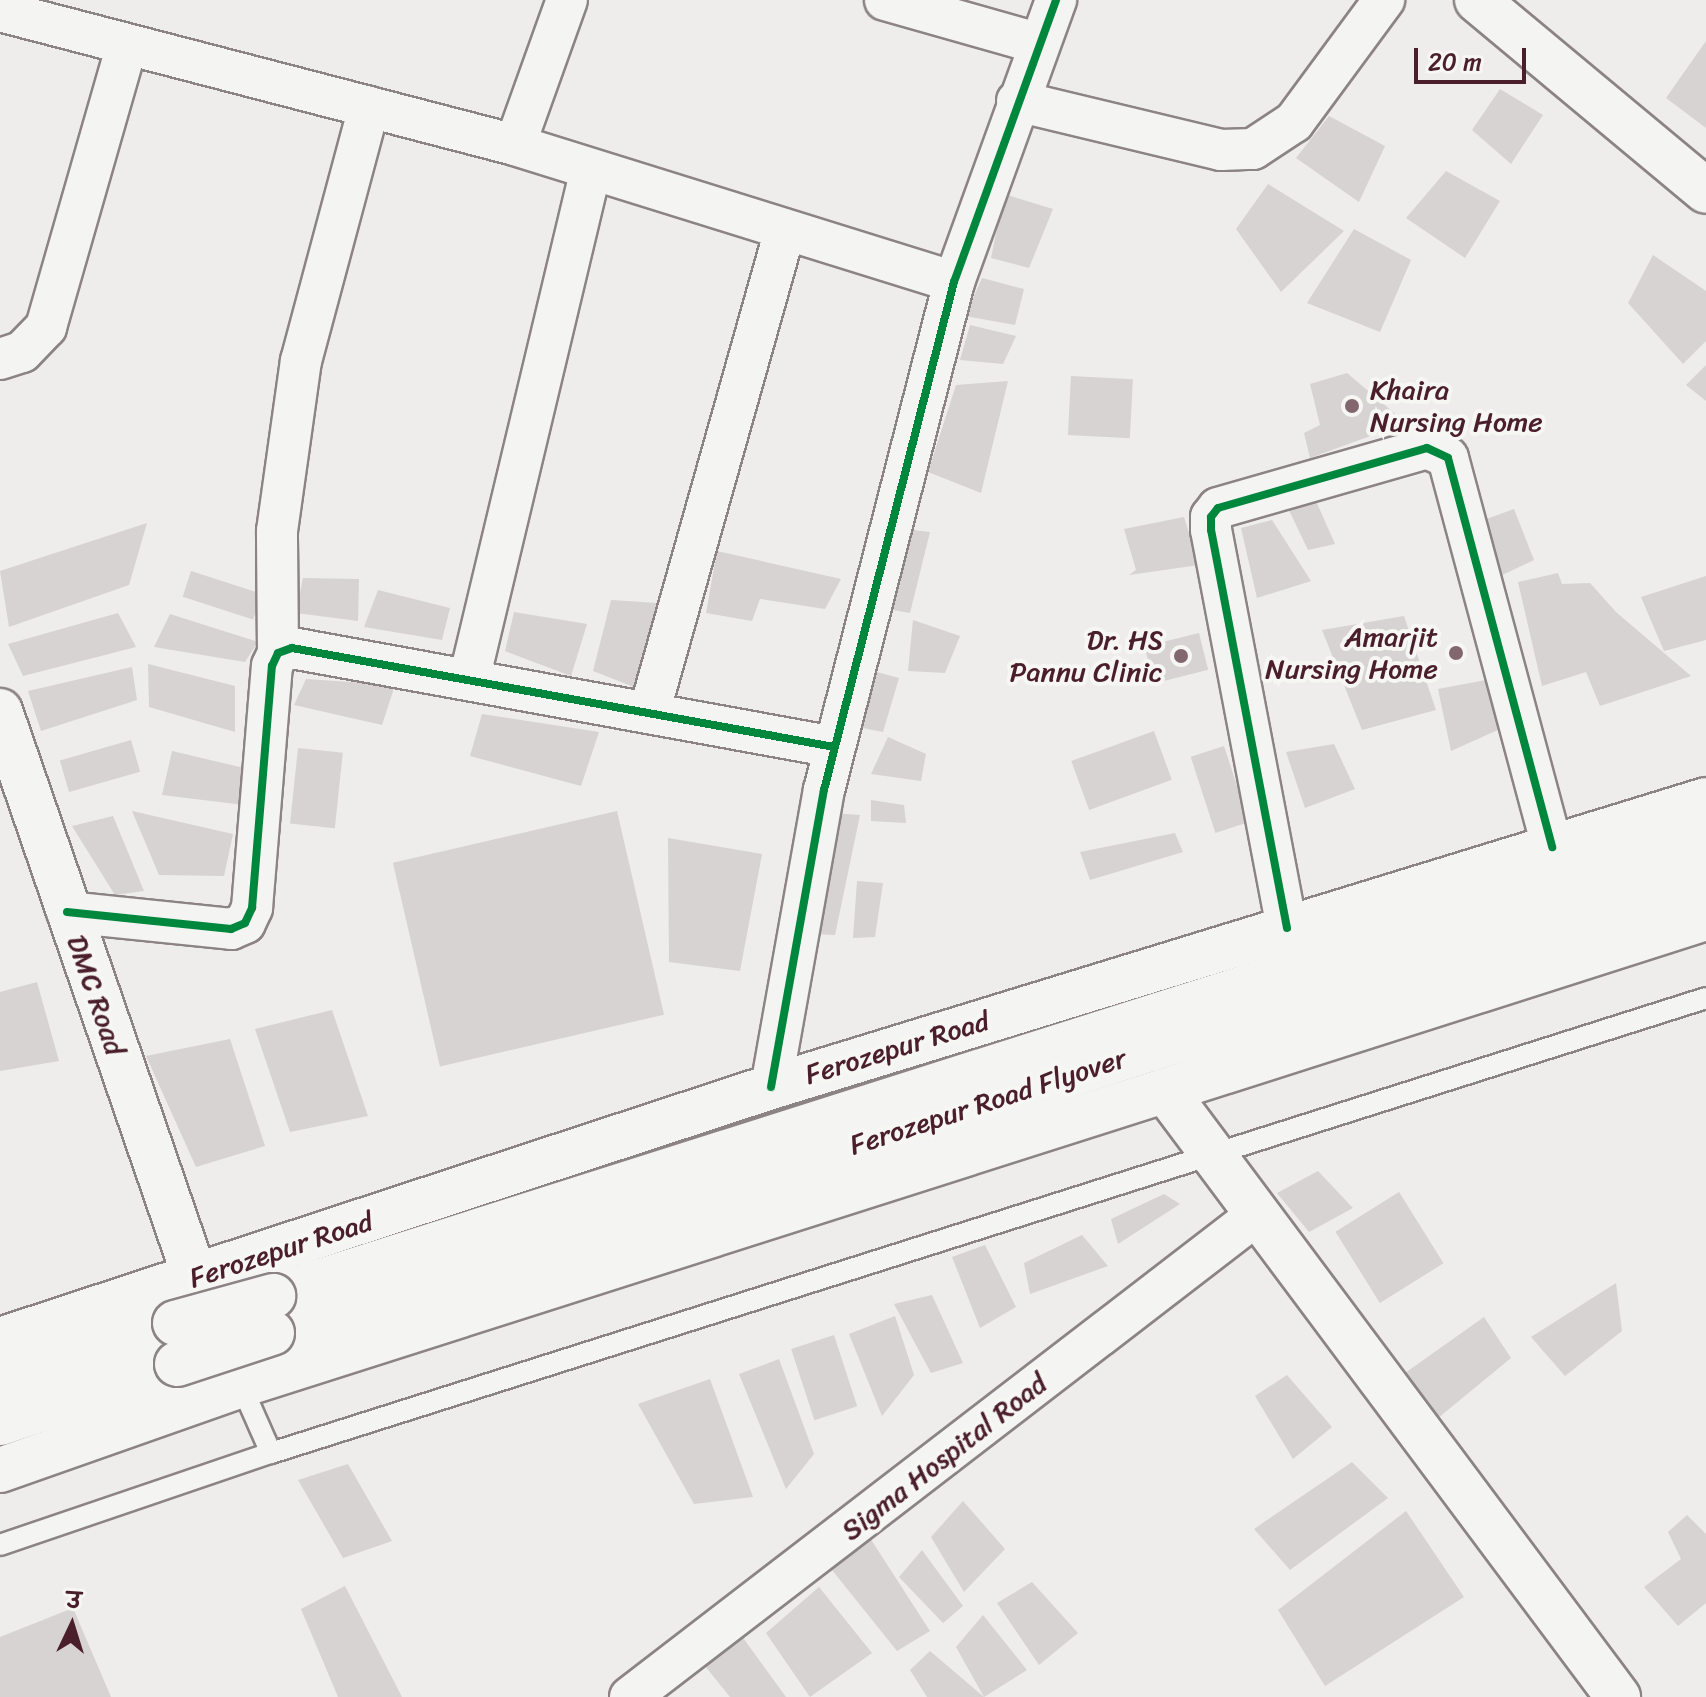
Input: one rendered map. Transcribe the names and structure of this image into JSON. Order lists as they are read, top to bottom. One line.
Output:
{"streets":{"main road":["DMC Road","Ferozepur Road","Ferozepur Road Flyover"],"street":["Sigma Hospital Road"]},"crossings":[["DMC Road","Ferozepur Road"],["Ferozepur Road","Ferozepur Road Flyover"]],"places":["Khaira Nursing Home","Amarjit Nursing Home","Dr. HS Pannu Clinic"],"scale_bar":"20 m","north":"top"}
